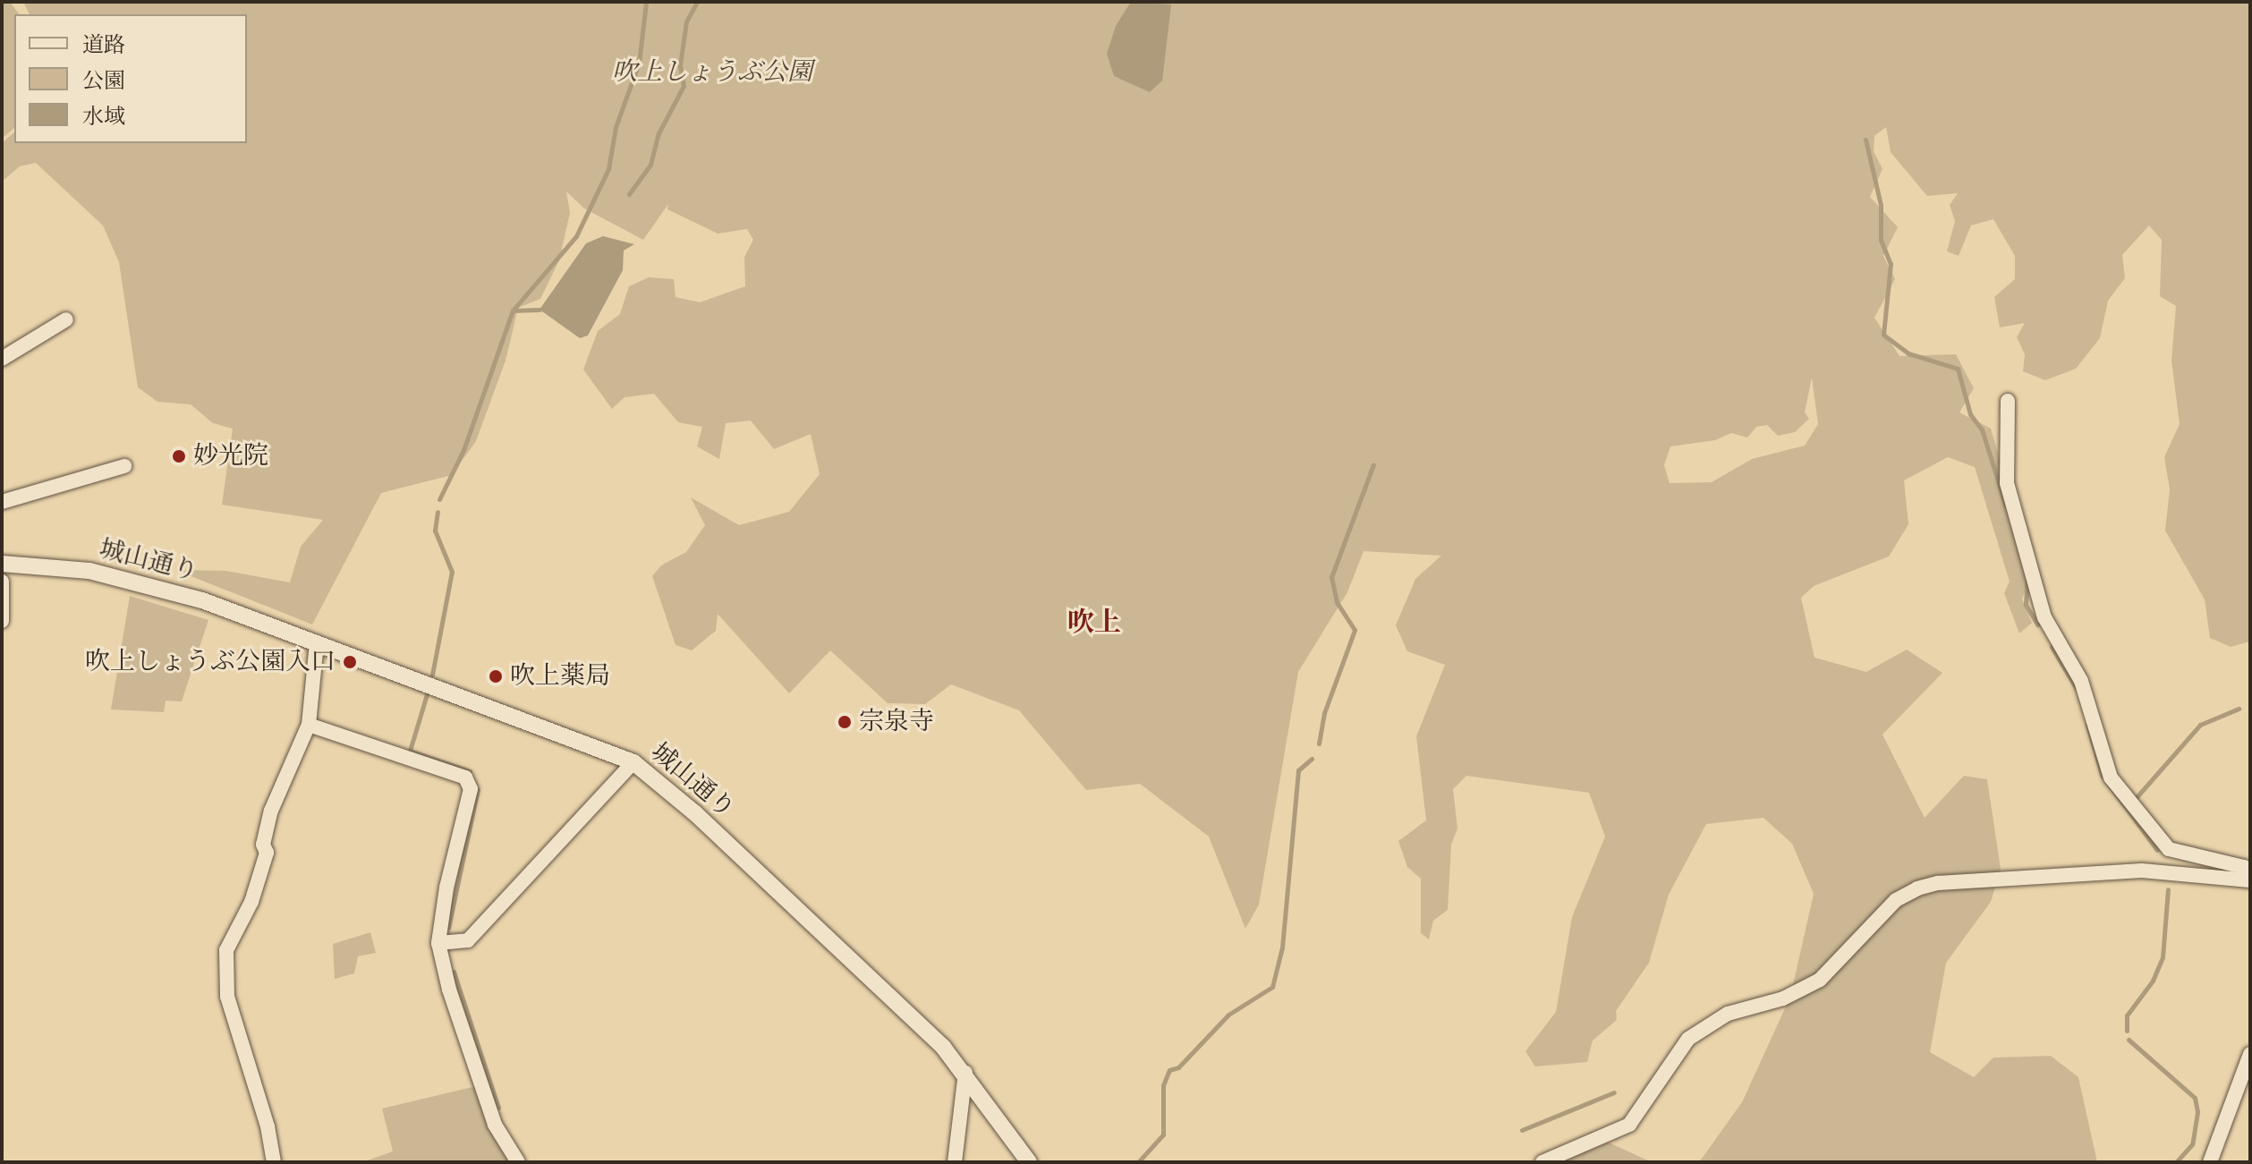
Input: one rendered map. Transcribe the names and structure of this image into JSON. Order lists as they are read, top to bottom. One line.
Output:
{"streets":{"street":["城山通り"]},"districts":["吹上"],"parks":["吹上しょうぶ公園"],"places":["妙光院","吹上しょうぶ公園入口","吹上薬局","宗泉寺"],"legend":["道路","公園","水域"]}
